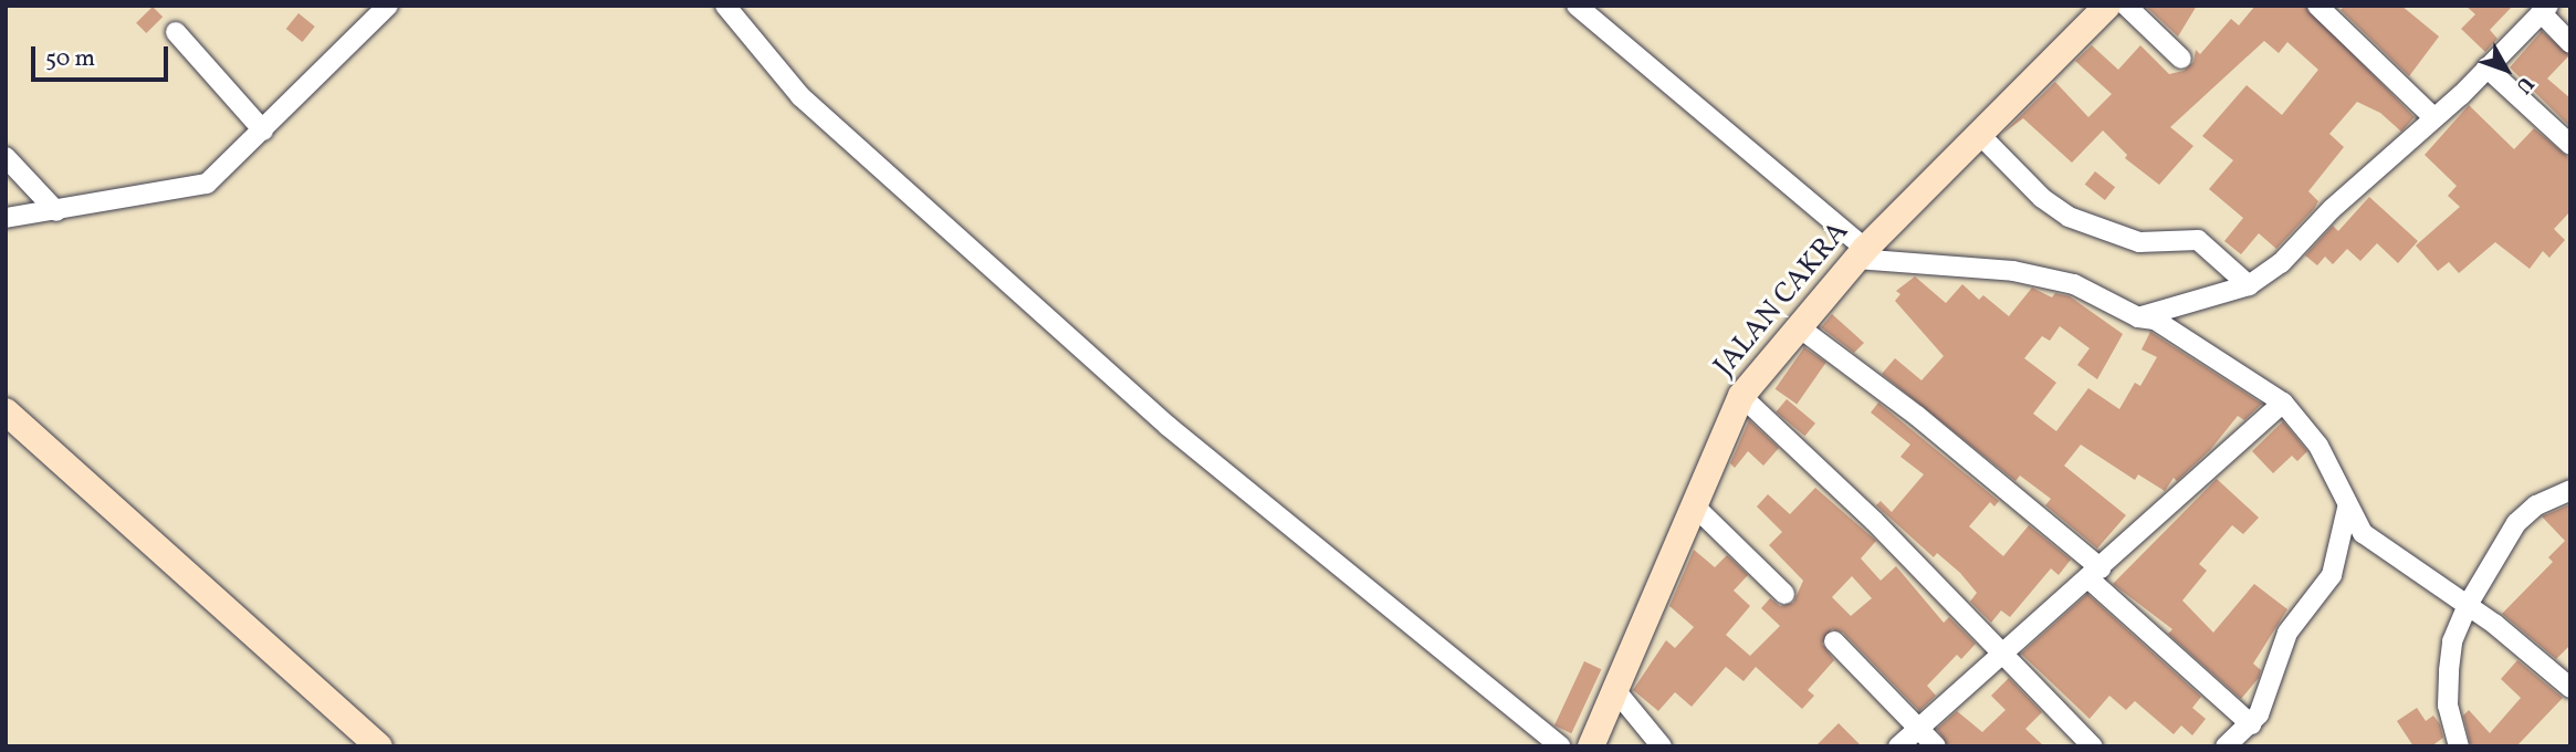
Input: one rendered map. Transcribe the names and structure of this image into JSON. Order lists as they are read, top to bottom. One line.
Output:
{"streets":{"street":["JALAN CAKRA"]},"scale_bar":"50 m","north":"bottom right"}
